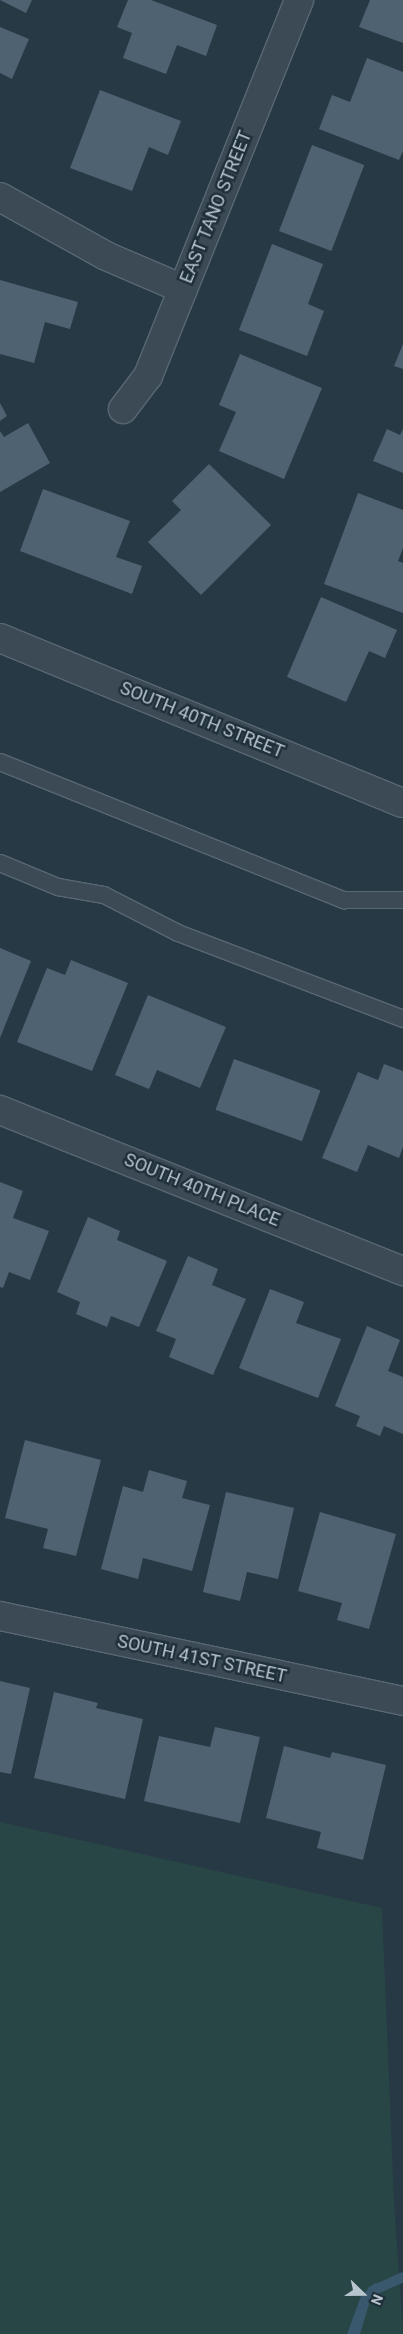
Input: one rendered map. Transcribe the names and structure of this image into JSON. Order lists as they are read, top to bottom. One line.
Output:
{"streets":{"street":["EAST TANO STREET","SOUTH 40TH STREET","SOUTH 40TH PLACE","SOUTH 41ST STREET"]},"north":"right"}
